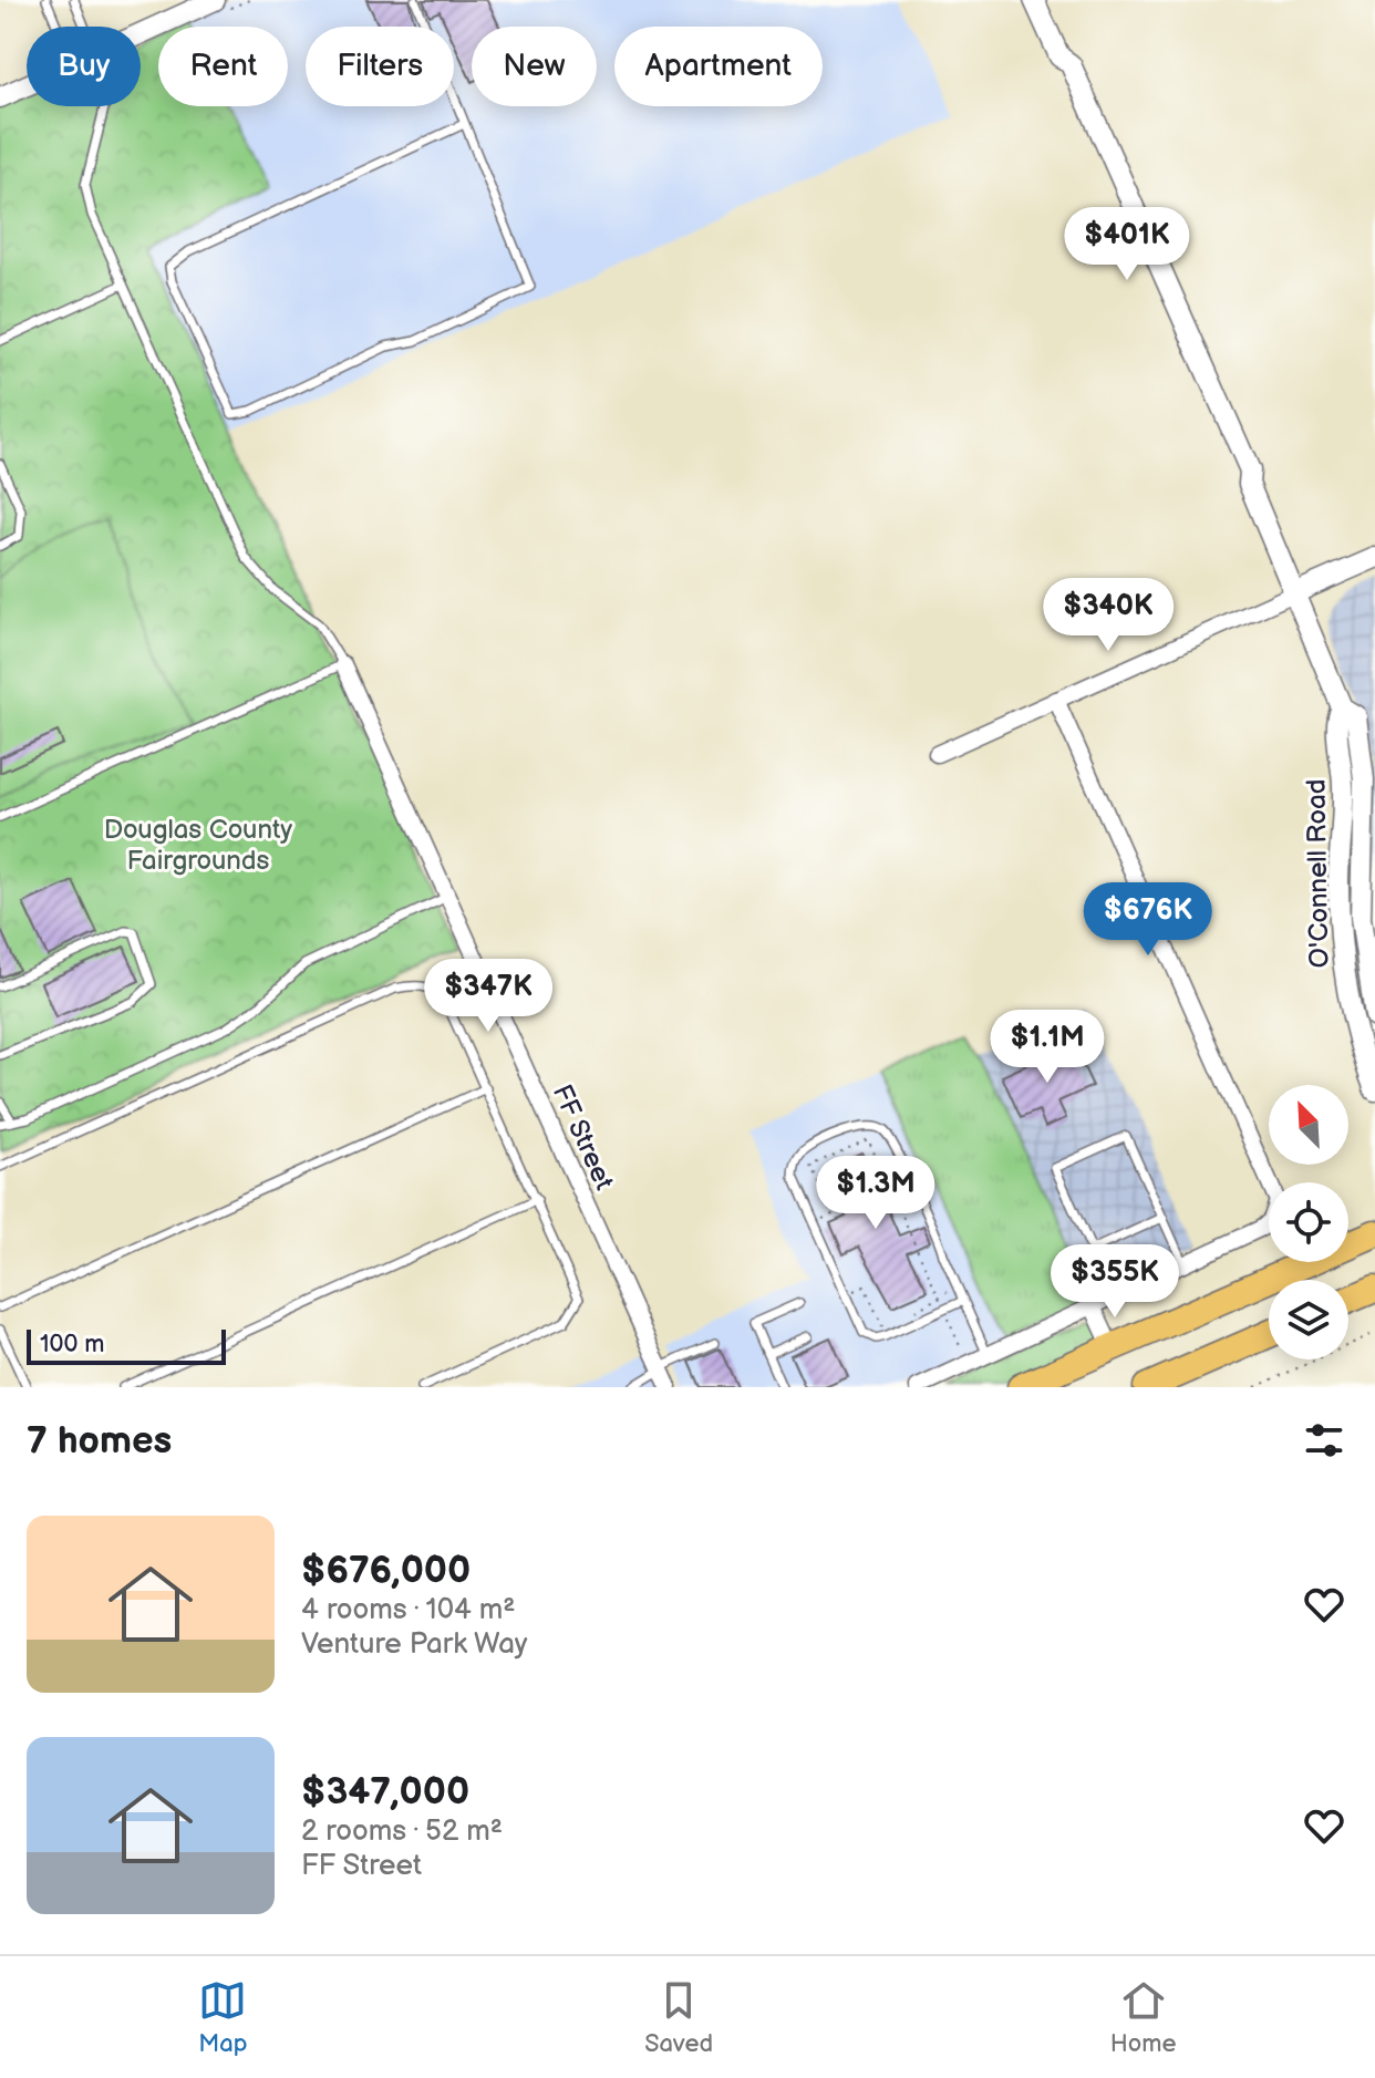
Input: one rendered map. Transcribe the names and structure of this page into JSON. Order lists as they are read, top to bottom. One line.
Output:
{"streets":{"street":["O'Connell Road","FF Street"]},"parks":["Douglas County Fairgrounds"],"scale_bar":"100 m","north":"top left","page":{"chip":["Buy","Rent","Filters","New","Apartment"],"price":["$401K","$340K","$676K","$347K","$1.1M","$1.3M","$355K"],"scale":"100 m","heading":"7 homes","list":[{"name":"$676,000","note":"4 rooms · 104 m² · Venture Park Way"},{"name":"$347,000","note":"2 rooms · 52 m² · FF Street"}],"tabs":["Map","Saved","Home"]}}
